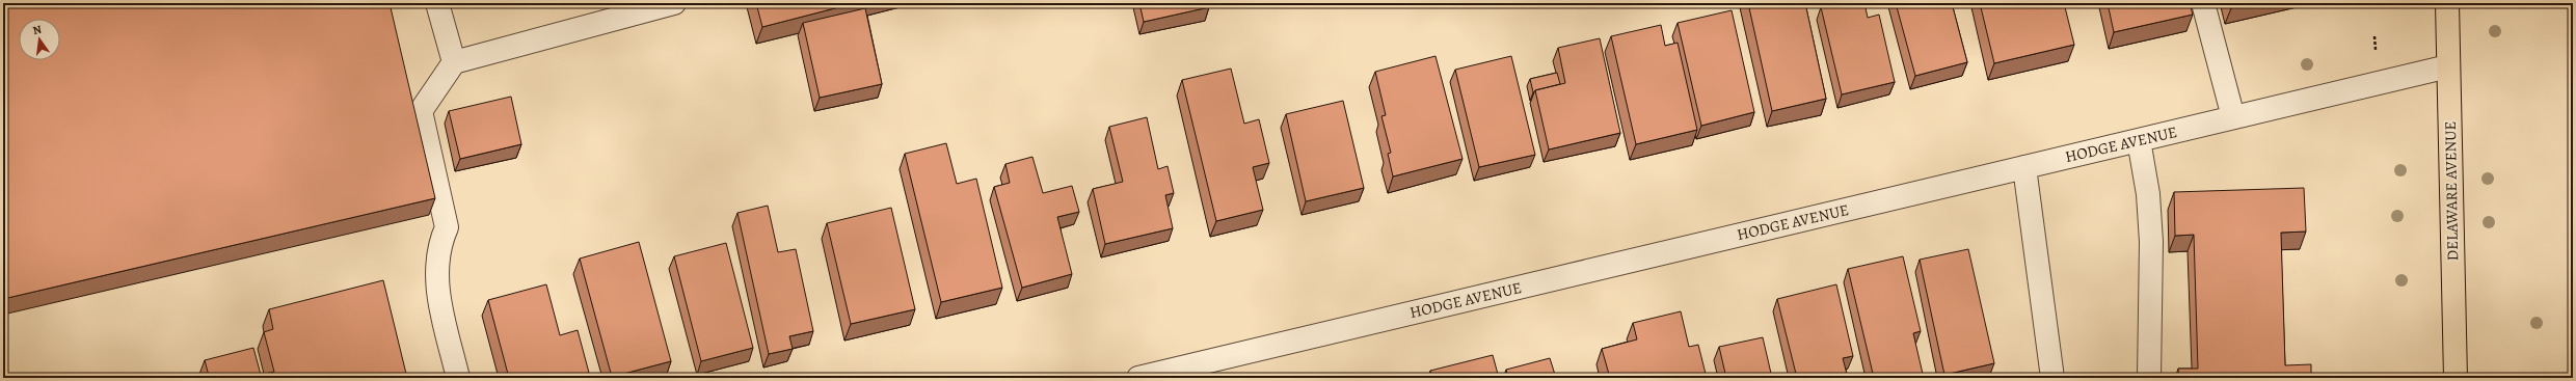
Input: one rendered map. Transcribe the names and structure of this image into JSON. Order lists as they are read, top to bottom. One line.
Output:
{"streets":{"main road":["DELAWARE AVENUE"],"street":["HODGE AVENUE"]},"crossings":[["HODGE AVENUE","DELAWARE AVENUE"]],"north":"top"}
